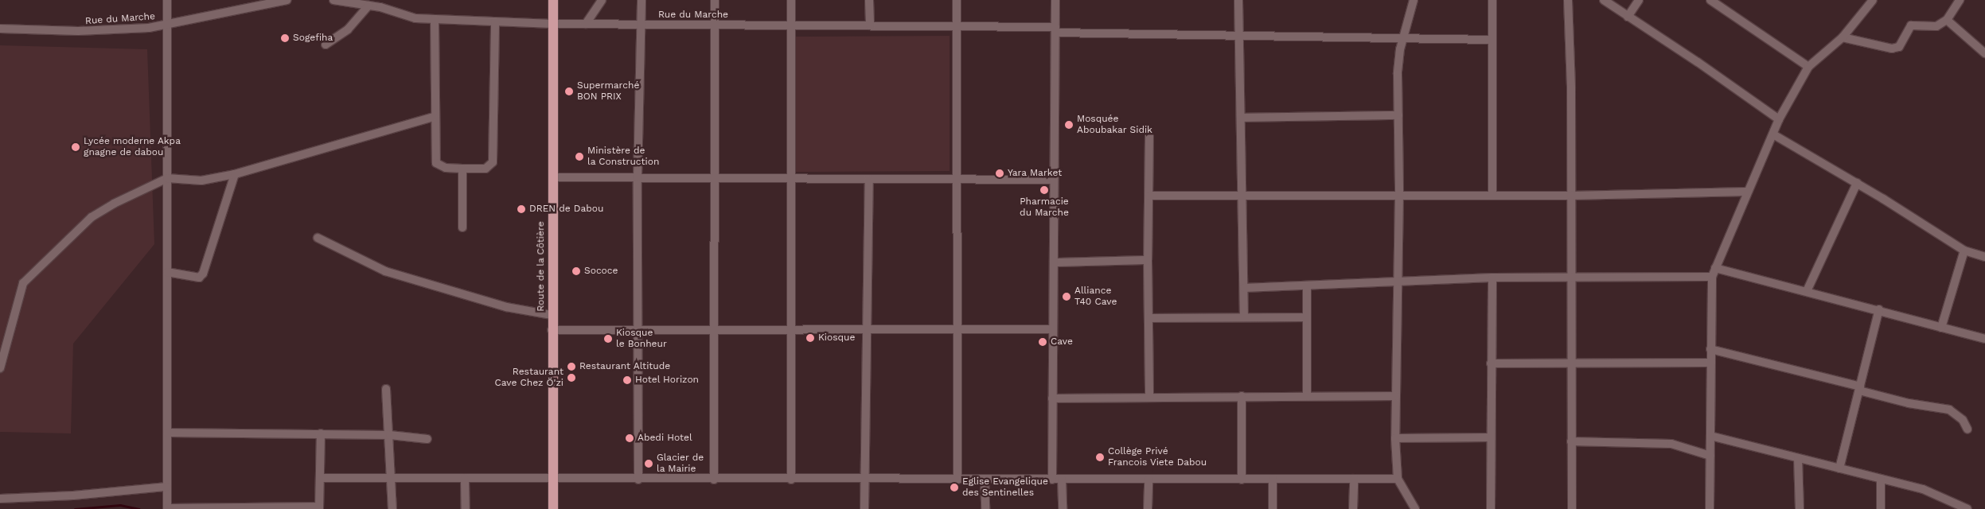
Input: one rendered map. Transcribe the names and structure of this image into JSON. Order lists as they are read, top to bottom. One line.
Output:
{"streets":{"main road":["Route de la Côtière"],"street":["Rue du Marche"]},"crossings":[["Rue du Marche","Route de la Côtière"]],"places":["Sogefiha","Supermarché BON PRIX","Mosquée Aboubakar Sidik","Lycée moderne Akpa gnagne de dabou","Ministère de la Construction","Yara Market","Pharmacie du Marche","DREN de Dabou","Sococe","Alliance T40 Cave","Kiosque","Kiosque le Bonheur","Cave","Restaurant Altitude","Restaurant Cave Chez Ö'zi","Hotel Horizon","Abedi Hotel","Collège Privé Francois Viete Dabou","Glacier de la Mairie","Eglise Evangelique des Sentinelles"]}
